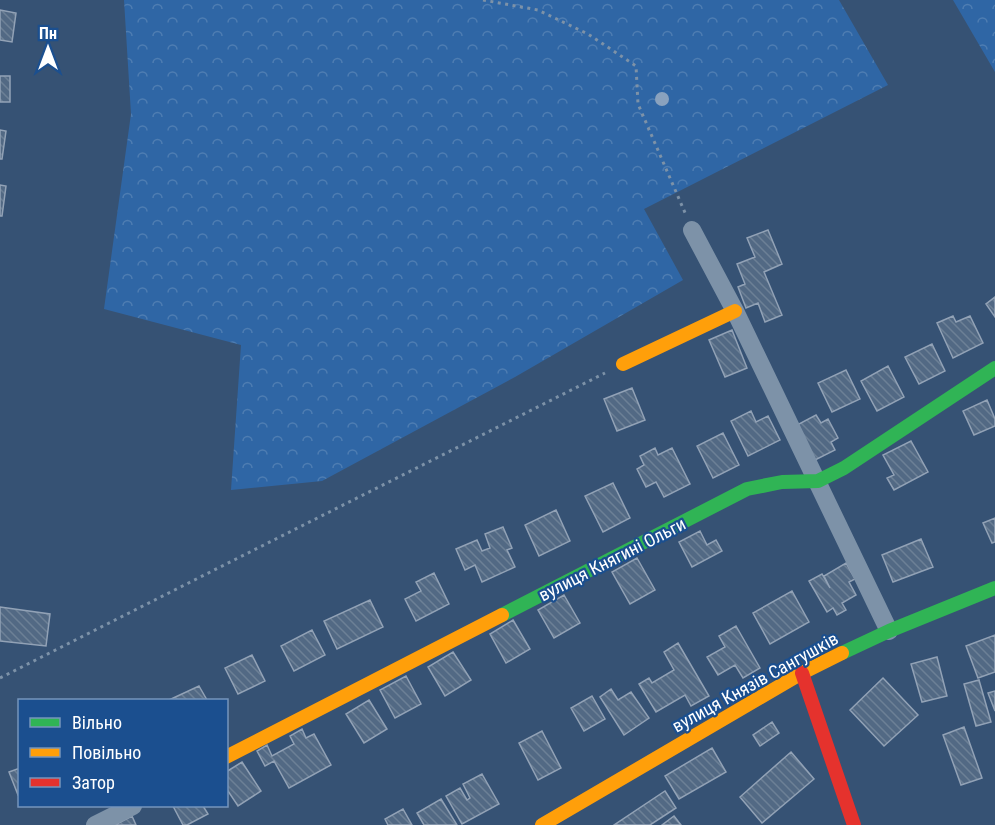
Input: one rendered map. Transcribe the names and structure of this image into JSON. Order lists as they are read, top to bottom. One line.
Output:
{"streets":{"street":["вулиця Княгині Ольги","вулиця Князів Сангушків"]},"legend":["Вільно","Повільно","Затор"],"north":"top"}
